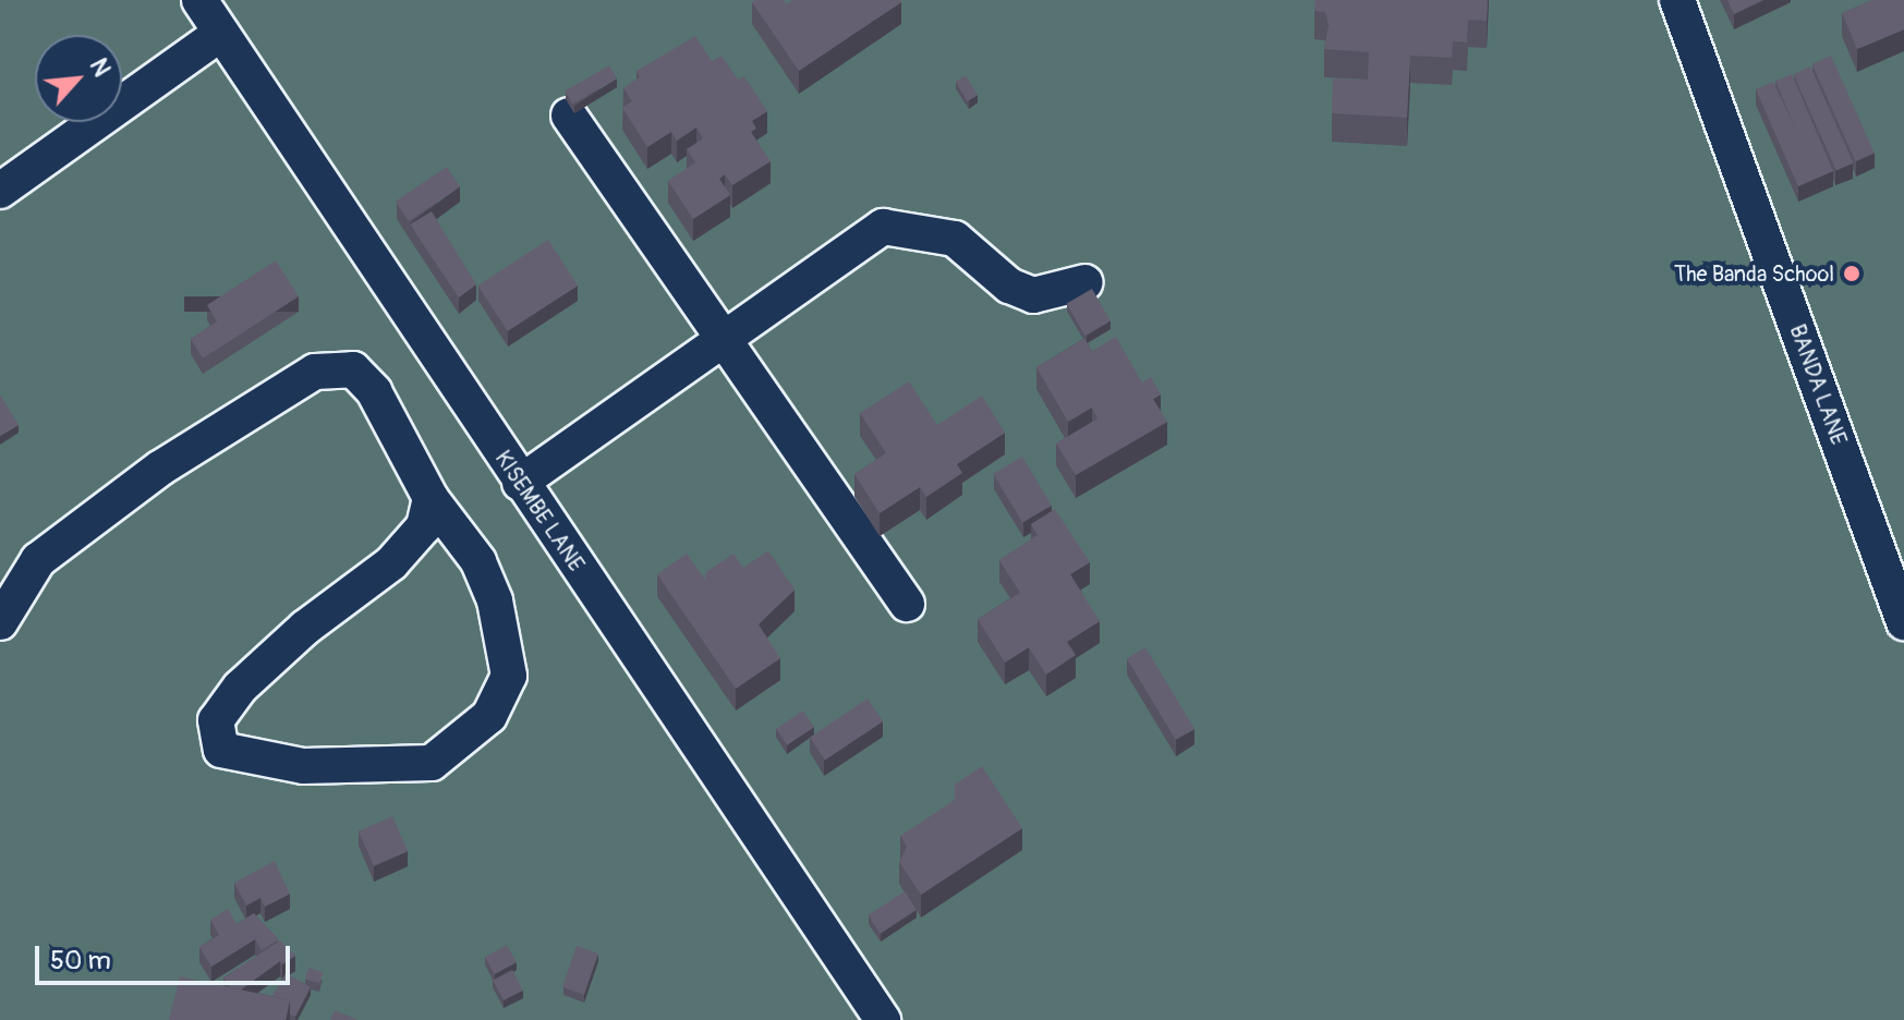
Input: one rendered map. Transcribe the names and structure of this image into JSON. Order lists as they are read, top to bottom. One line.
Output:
{"streets":{"street":["BANDA LANE","KISEMBE LANE"]},"places":["The Banda School"],"scale_bar":"50 m","north":"top right"}
